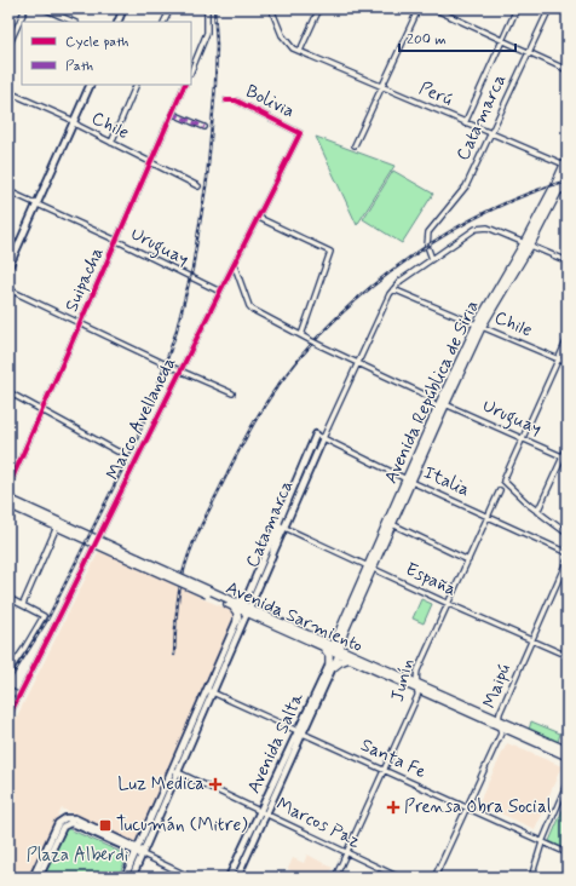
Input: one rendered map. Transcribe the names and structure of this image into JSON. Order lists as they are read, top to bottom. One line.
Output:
{"streets":{"main road":["Catamarca","Avenida República de Siria","Avenida Sarmiento","Avenida Salta"],"street":["Perú","Bolivia","Chile","Uruguay","Suipacha","Marco Avellaneda","Italia","España","Junín","Maipú","Santa Fe","Marcos Paz"]},"crossings":[["Perú","Catamarca"],["Perú","Avenida República de Siria"],["Bolivia","Marco Avellaneda"],["Catamarca","Chile"],["Catamarca","Uruguay"],["Catamarca","Avenida República de Siria"],["Catamarca","Italia"],["Catamarca","España"],["Catamarca","Avenida Sarmiento"],["Catamarca","Santa Fe"],["Catamarca","Marcos Paz"],["Chile","Suipacha"],["Chile","Avenida República de Siria"],["Uruguay","Suipacha"],["Uruguay","Avenida República de Siria"],["Uruguay","Marco Avellaneda"],["Avenida República de Siria","Italia"],["Avenida República de Siria","España"],["Avenida República de Siria","Avenida Sarmiento"],["Avenida República de Siria","Avenida Salta"],["Marco Avellaneda","Avenida Sarmiento"],["Italia","Junín"],["España","Junín"],["España","Maipú"],["Avenida Sarmiento","Junín"],["Avenida Sarmiento","Maipú"],["Avenida Sarmiento","Avenida Salta"],["Junín","Santa Fe"],["Junín","Marcos Paz"],["Maipú","Santa Fe"],["Avenida Salta","Santa Fe"],["Avenida Salta","Marcos Paz"]],"parks":["Plaza Alberdi"],"places":{"health":["Luz Medica","Prensa Obra Social"],"transit":["Tucumán (Mitre)"]},"legend":["Cycle path","Path"],"scale_bar":"200 m"}
